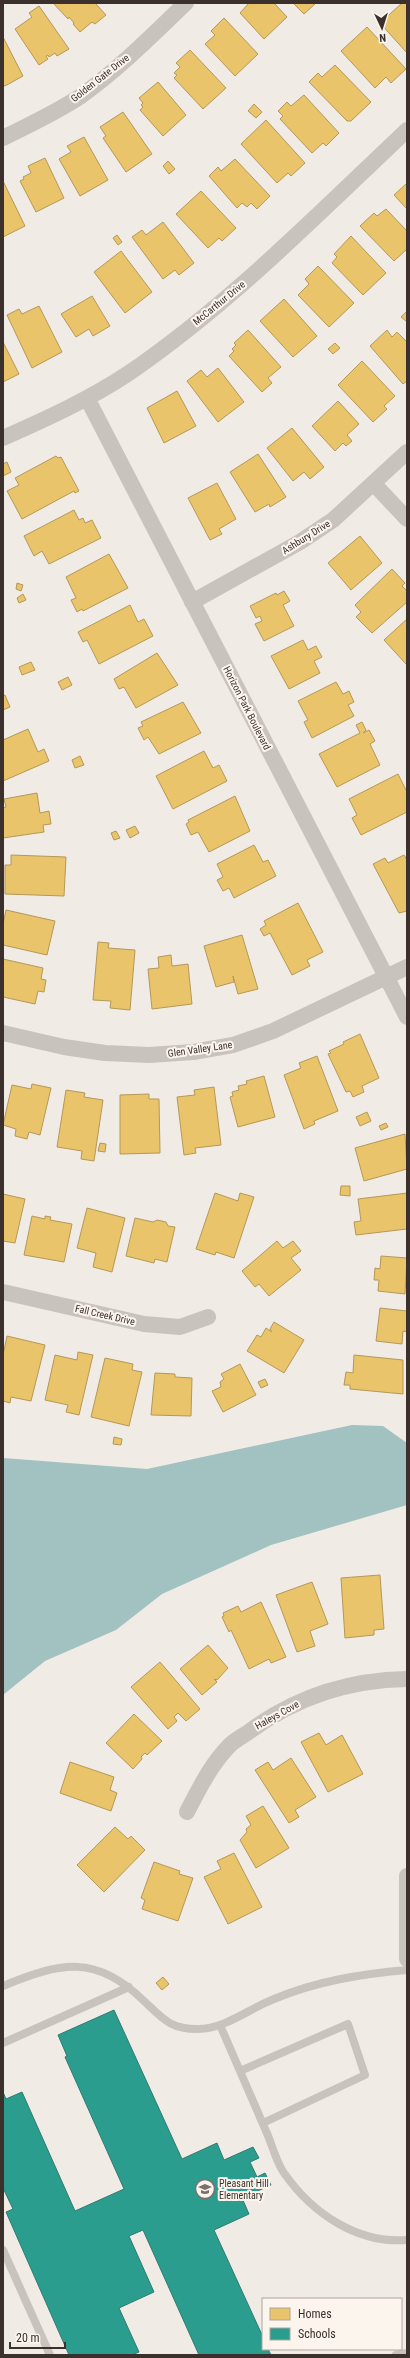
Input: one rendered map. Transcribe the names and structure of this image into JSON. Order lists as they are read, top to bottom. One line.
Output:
{"streets":{"street":["Golden Gate Drive","McCarthur Drive","Ashbury Drive","Horizon Park Boulevard","Glen Valley Lane","Fall Creek Drive","Haleys Cove"]},"crossings":[["McCarthur Drive","Horizon Park Boulevard"],["Ashbury Drive","Horizon Park Boulevard"],["Horizon Park Boulevard","Glen Valley Lane"]],"places":{"school or university":["Pleasant Hill Elementary"]},"legend":["Homes","Schools"],"scale_bar":"20 m","north":"bottom"}
